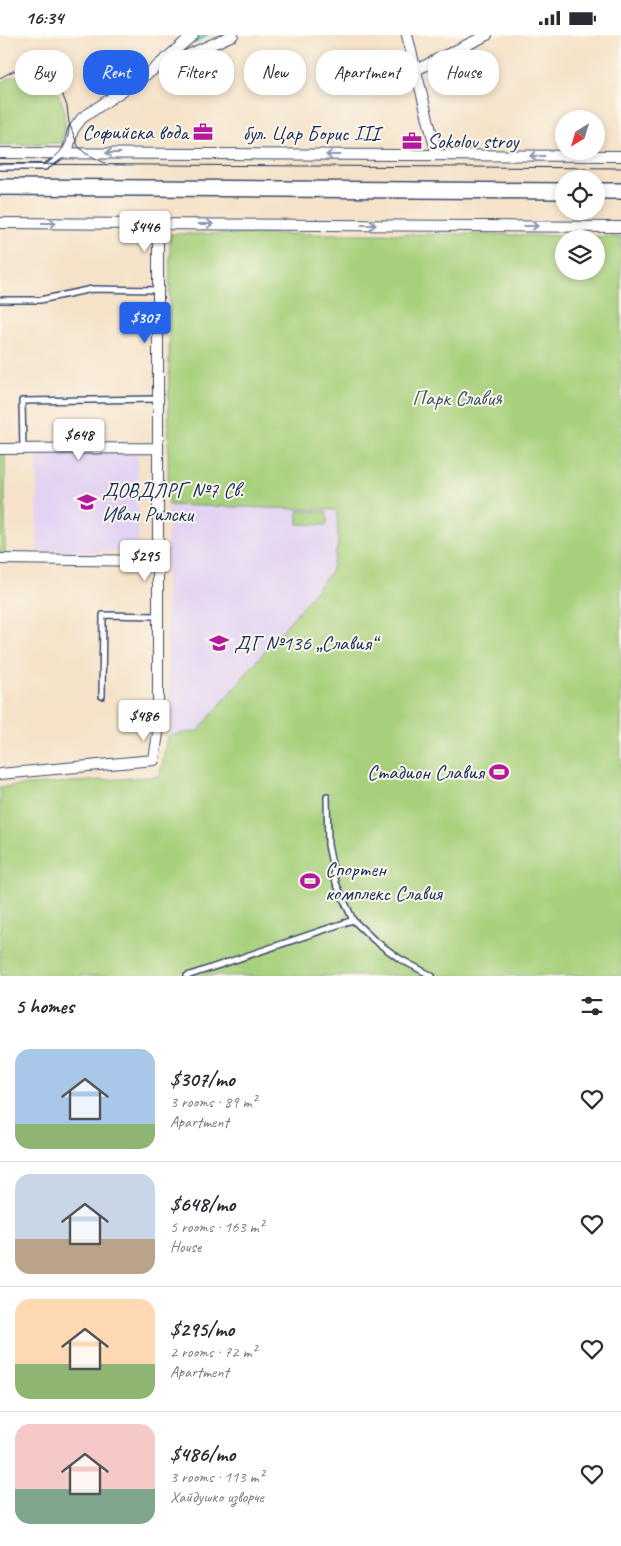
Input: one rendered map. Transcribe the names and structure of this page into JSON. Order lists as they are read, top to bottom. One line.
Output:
{"streets":{"street":["бул. Цар Борис III"]},"parks":["Парк Славия"],"places":{"office":["Софийска вода","Sokolov stroy"],"school or university":["ДОВДЛРГ №7 Св. Иван Рилски","ДГ №136 „Славия“"],"sports":["Стадион Славия","Спортен комплекс Славия"]},"north":"bottom left","page":{"status":"16:34","chip":["Buy","Rent","Filters","New","Apartment","House"],"price":["$446","$307","$648","$295","$486"],"heading":"5 homes","list":[{"name":"$307/mo","note":"3 rooms · 89 m² · Apartment"},{"name":"$648/mo","note":"5 rooms · 163 m² · House"},{"name":"$295/mo","note":"2 rooms · 72 m² · Apartment"},{"name":"$486/mo","note":"3 rooms · 113 m² · Хайдушко изворче"}]}}
